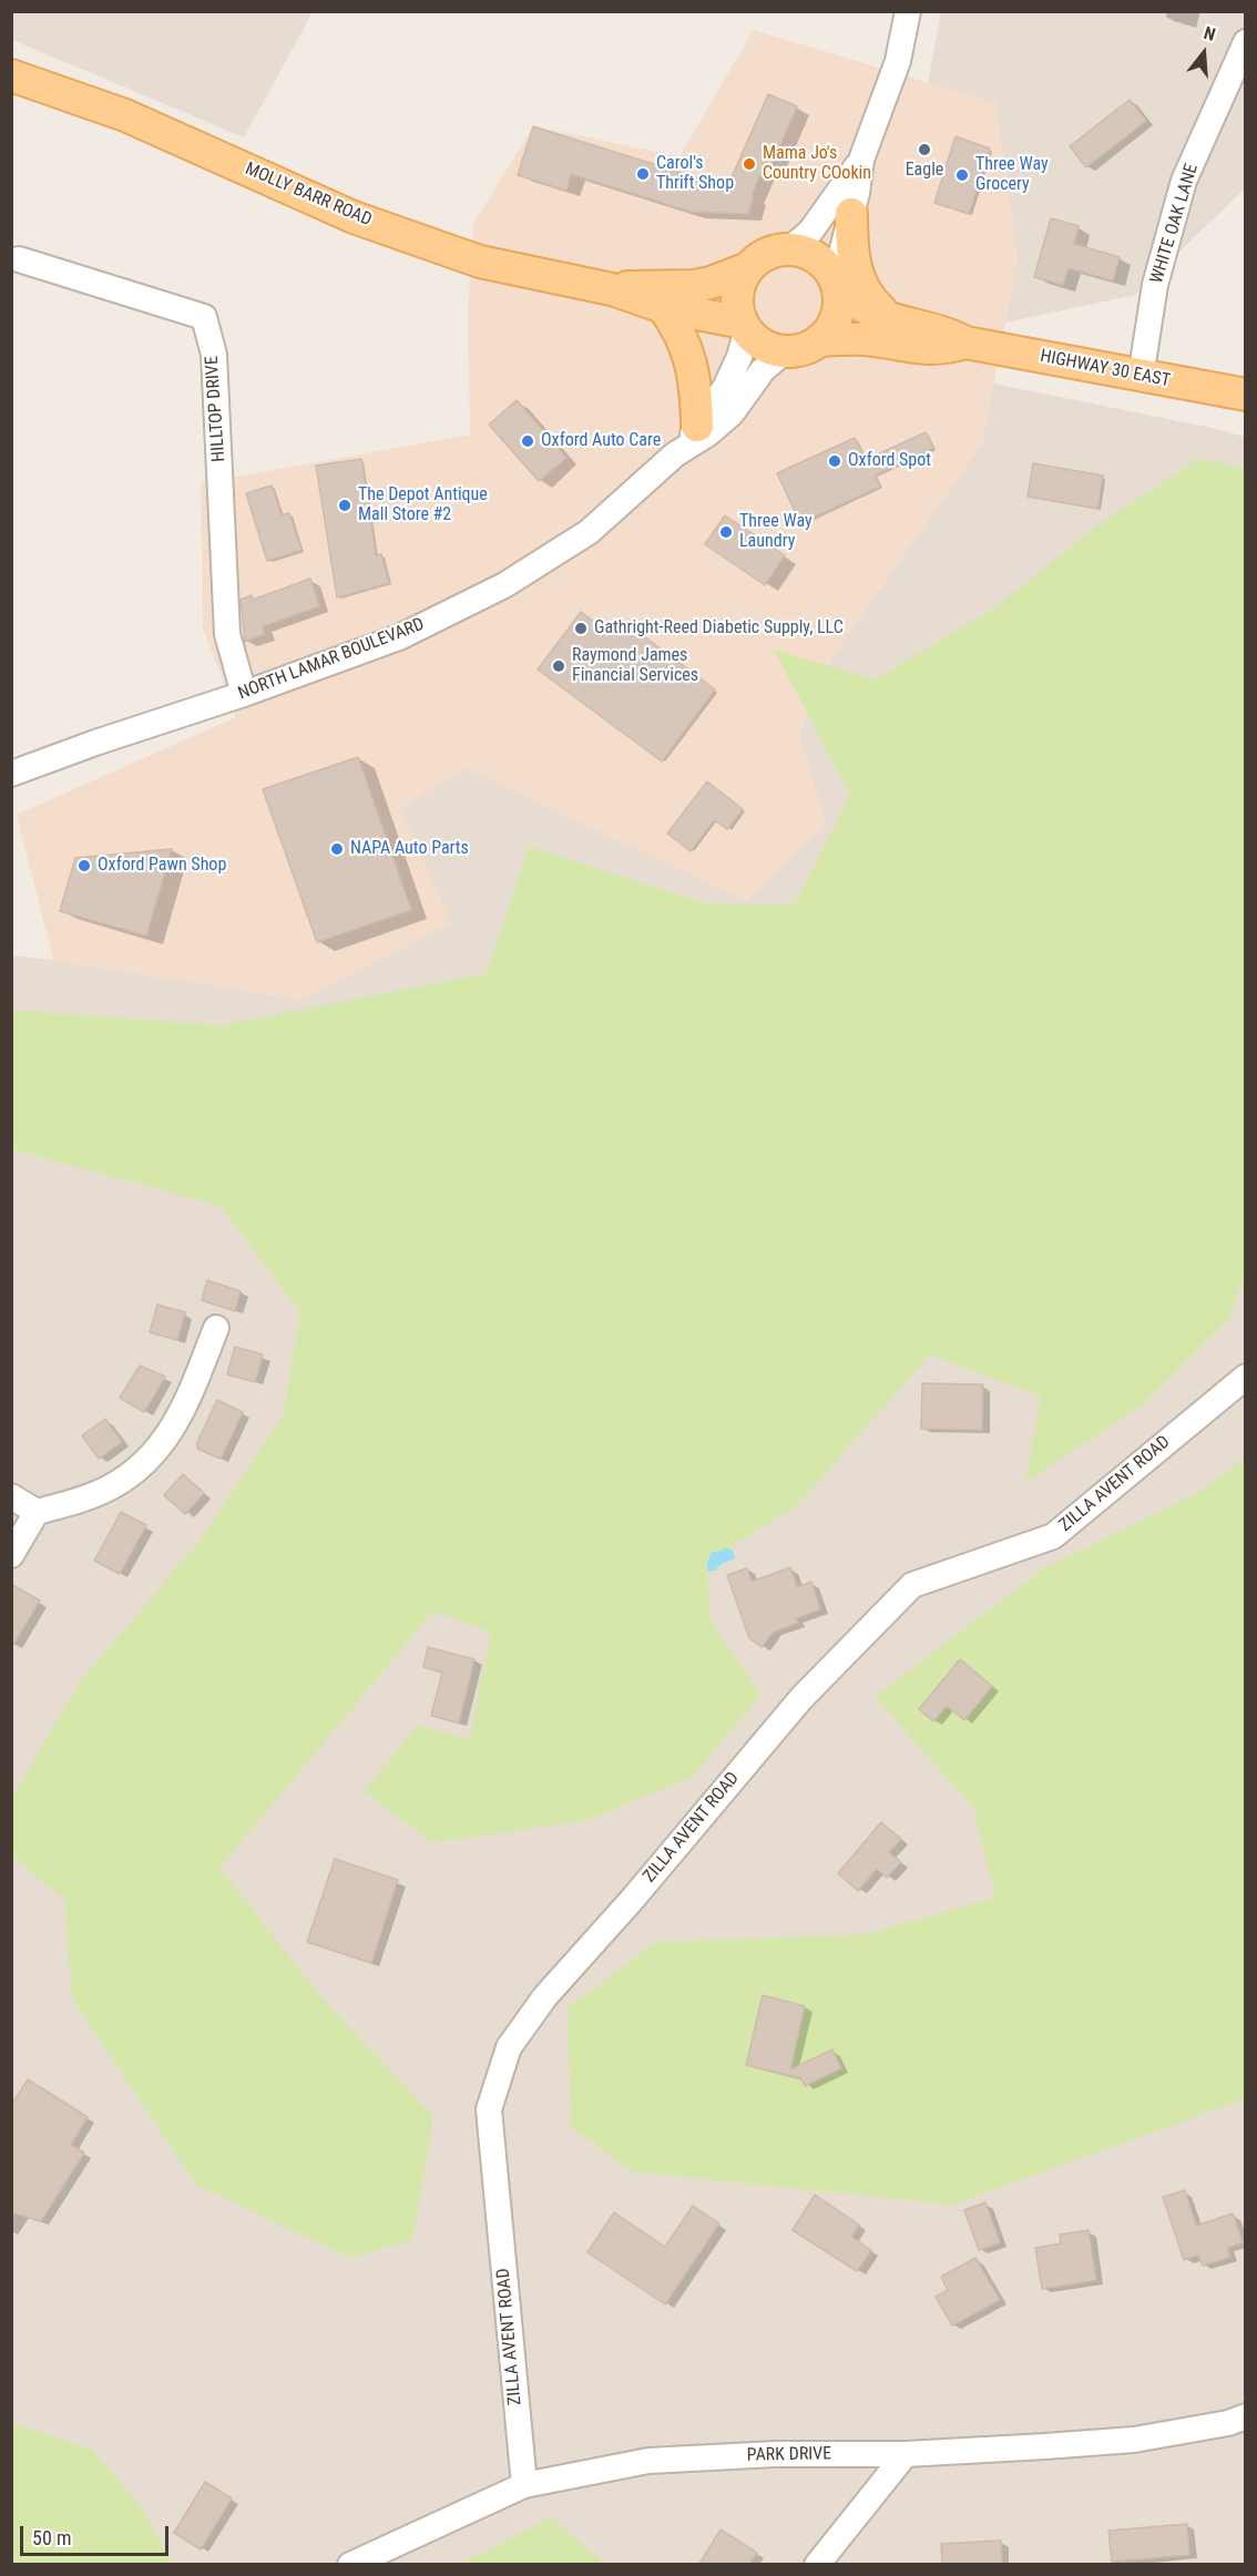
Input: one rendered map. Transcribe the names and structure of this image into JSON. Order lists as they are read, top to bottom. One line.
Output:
{"streets":{"main road":["MOLLY BARR ROAD","HIGHWAY 30 EAST"],"street":["WHITE OAK LANE","HILLTOP DRIVE","NORTH LAMAR BOULEVARD","ZILLA AVENT ROAD","PARK DRIVE"]},"crossings":[["MOLLY BARR ROAD","HIGHWAY 30 EAST"],["MOLLY BARR ROAD","NORTH LAMAR BOULEVARD"],["WHITE OAK LANE","HIGHWAY 30 EAST"],["HIGHWAY 30 EAST","NORTH LAMAR BOULEVARD"],["HILLTOP DRIVE","NORTH LAMAR BOULEVARD"],["ZILLA AVENT ROAD","PARK DRIVE"]],"places":["Eagle","Mama Jo's Country COokin","Carol's Thrift Shop","Three Way Grocery","Oxford Auto Care","Oxford Spot","The Depot Antique Mall Store #2","Three Way Laundry","Gathright-Reed Diabetic Supply, LLC","Raymond James Financial Services","NAPA Auto Parts","Oxford Pawn Shop"],"scale_bar":"50 m","north":"top"}
